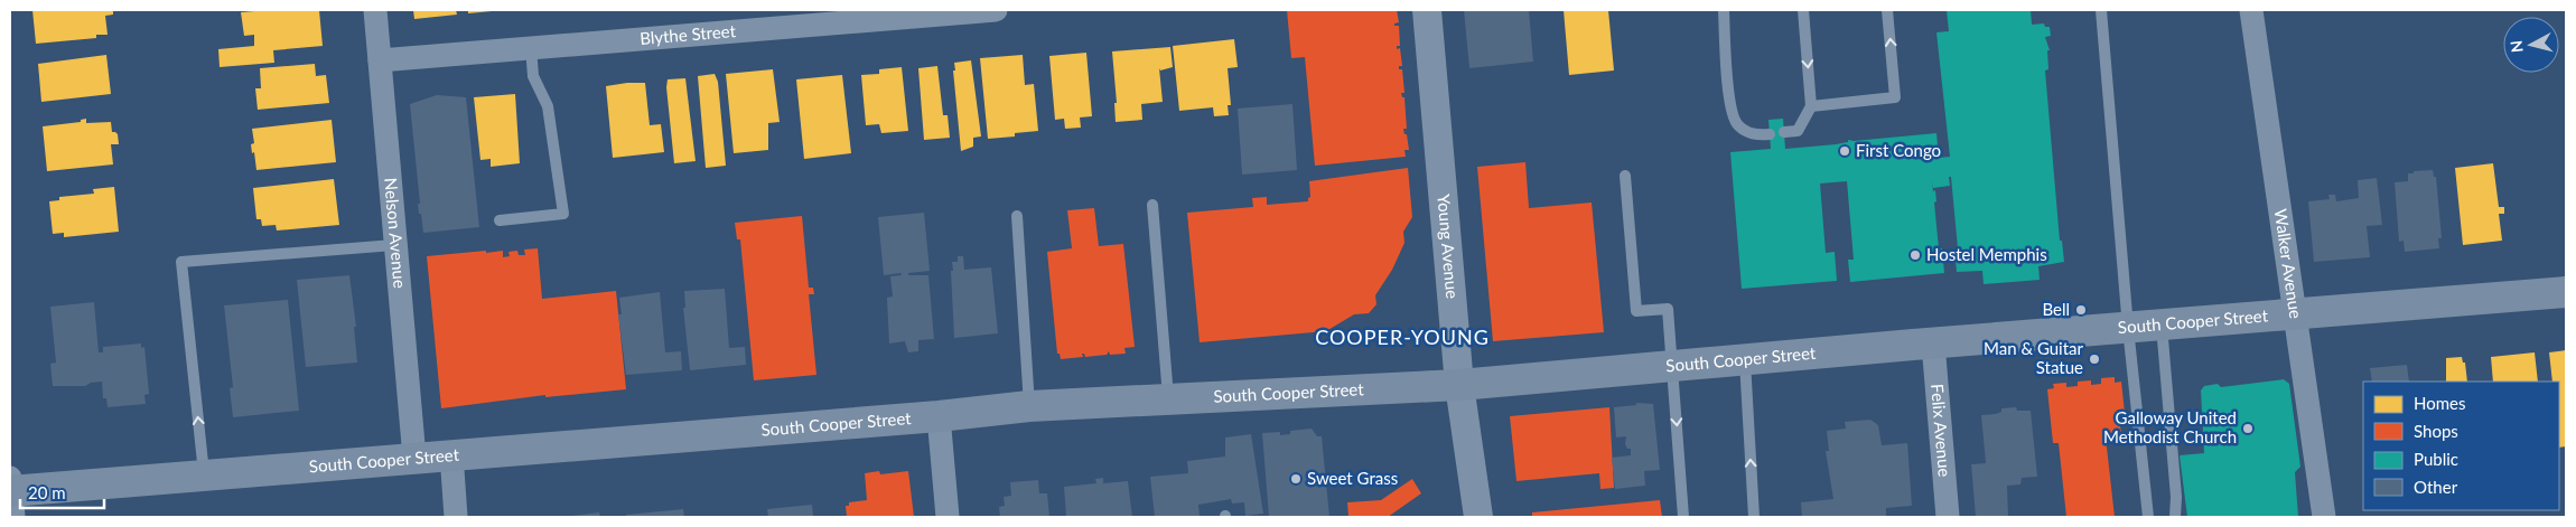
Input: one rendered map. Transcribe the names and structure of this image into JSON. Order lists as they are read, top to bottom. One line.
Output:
{"streets":{"main road":["South Cooper Street"],"street":["Blythe Street","Nelson Avenue","Young Avenue","Walker Avenue","Felix Avenue"]},"crossings":[["Blythe Street","Nelson Avenue"],["Nelson Avenue","South Cooper Street"],["Young Avenue","South Cooper Street"],["Walker Avenue","South Cooper Street"],["South Cooper Street","Felix Avenue"]],"districts":["COOPER-YOUNG"],"places":["First Congo","Hostel Memphis","Bell","Man & Guitar Statue","Galloway United Methodist Church","Sweet Grass"],"legend":["Homes","Shops","Public","Other"],"scale_bar":"20 m","north":"left"}
